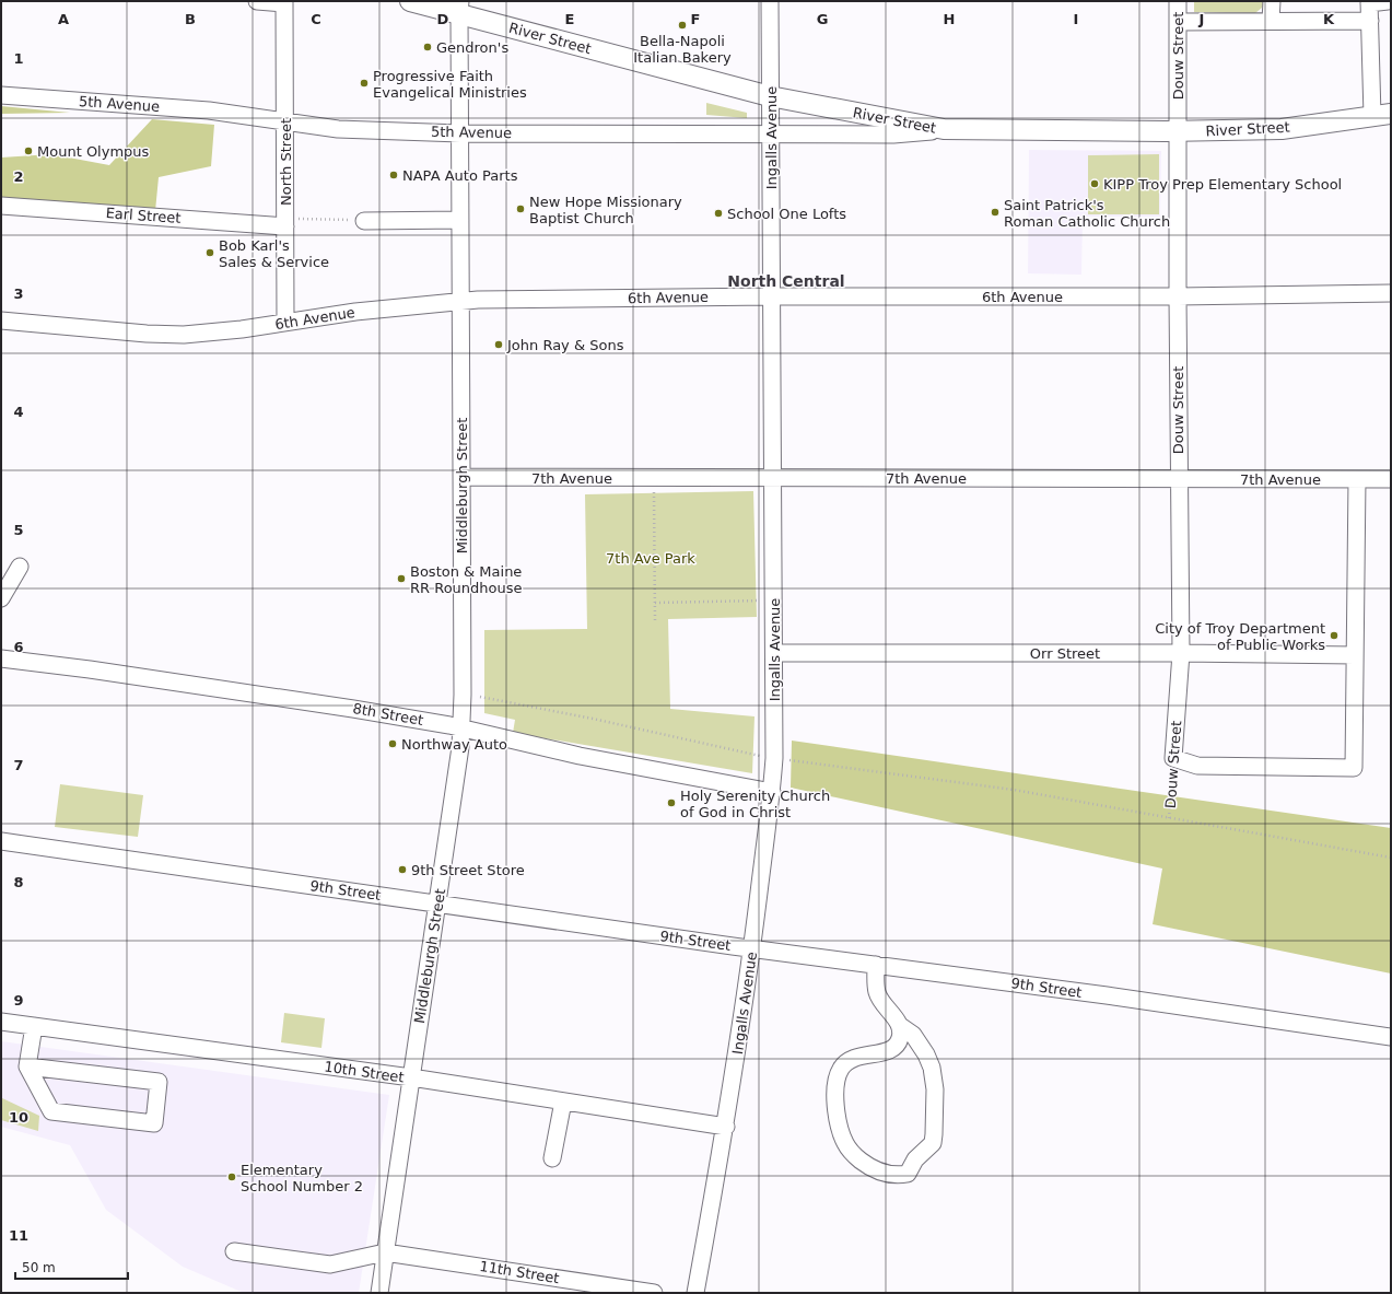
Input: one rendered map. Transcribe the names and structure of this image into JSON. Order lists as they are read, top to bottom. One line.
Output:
{"streets":{"main road":["River Street"],"street":["Douw Street","5th Avenue","Ingalls Avenue","North Street","Earl Street","6th Avenue","7th Avenue","Middleburgh Street","Orr Street","8th Street","9th Street","10th Street","11th Street"]},"crossings":[["River Street","Douw Street"],["River Street","5th Avenue"],["River Street","Ingalls Avenue"],["River Street","Middleburgh Street"],["Douw Street","6th Avenue"],["Douw Street","7th Avenue"],["Douw Street","Orr Street"],["5th Avenue","Ingalls Avenue"],["5th Avenue","North Street"],["5th Avenue","Middleburgh Street"],["Ingalls Avenue","6th Avenue"],["Ingalls Avenue","7th Avenue"],["Ingalls Avenue","Orr Street"],["Ingalls Avenue","8th Street"],["Ingalls Avenue","9th Street"],["Ingalls Avenue","10th Street"],["North Street","Earl Street"],["North Street","6th Avenue"],["6th Avenue","Middleburgh Street"],["7th Avenue","Middleburgh Street"],["Middleburgh Street","8th Street"],["Middleburgh Street","9th Street"],["Middleburgh Street","10th Street"],["Middleburgh Street","11th Street"]],"districts":["North Central"],"parks":["7th Ave Park"],"places":["Bella-Napoli Italian Bakery","Gendron's","Progressive Faith Evangelical Ministries","Mount Olympus","NAPA Auto Parts","KIPP Troy Prep Elementary School","New Hope Missionary Baptist Church","Saint Patrick's Roman Catholic Church","School One Lofts","Bob Karl's Sales & Service","John Ray & Sons","Boston & Maine RR Roundhouse","City of Troy Department of Public Works","Northway Auto","Holy Serenity Church of God in Christ","9th Street Store","Elementary School Number 2"],"scale_bar":"50 m","grid":{"columns":["A","B","C","D","E","F","G","H","I","J","K"],"rows":["1","2","3","4","5","6","7","8","9","10","11"]}}
